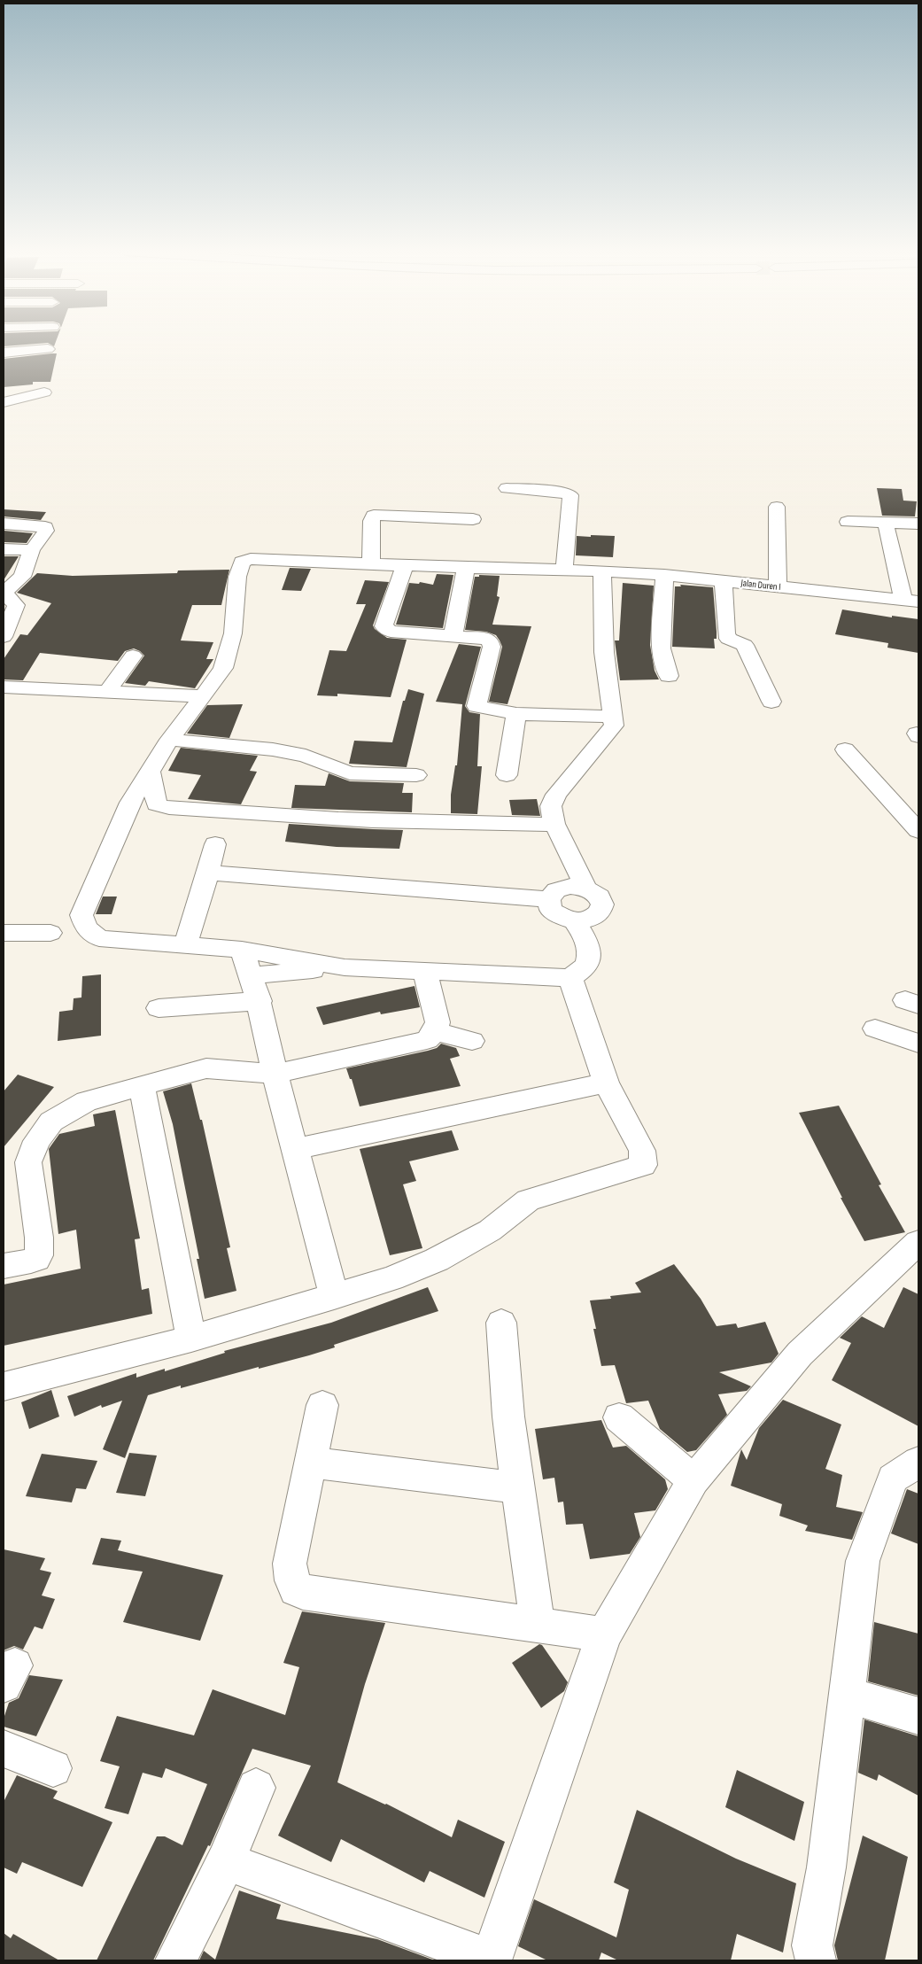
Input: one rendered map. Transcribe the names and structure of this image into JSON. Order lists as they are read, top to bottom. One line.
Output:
{"streets":{"main road":["Jalan Duren I"]}}
